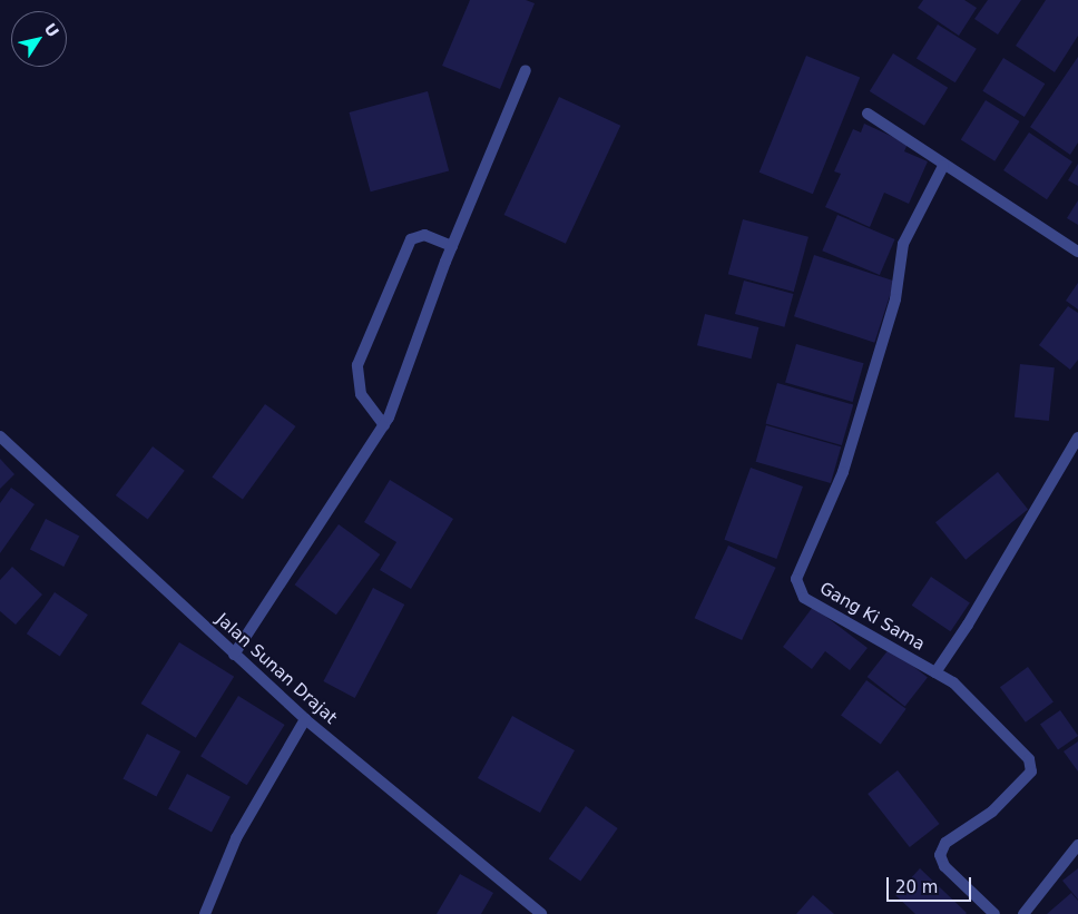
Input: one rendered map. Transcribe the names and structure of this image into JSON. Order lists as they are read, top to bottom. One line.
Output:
{"streets":{"street":["Gang Ki Sama","Jalan Sunan Drajat"]},"scale_bar":"20 m","north":"top right"}
